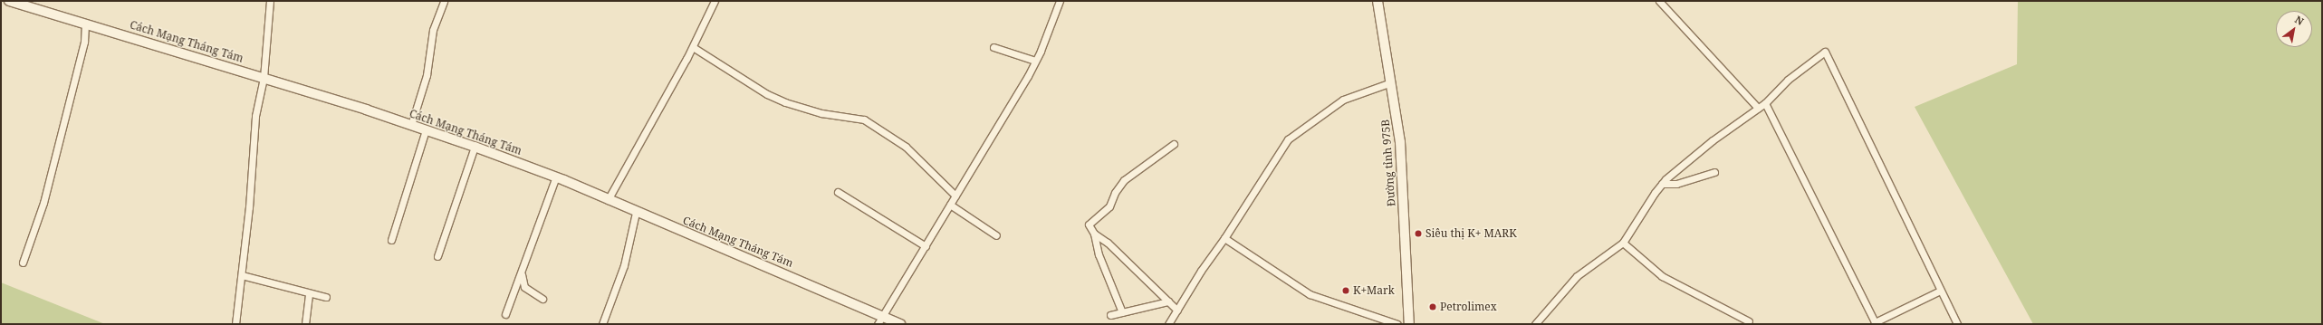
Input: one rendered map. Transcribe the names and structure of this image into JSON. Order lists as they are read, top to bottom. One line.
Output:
{"streets":{"street":["Cách Mạng Tháng Tám","Đường tỉnh 975B"]},"places":["Siêu thị K+ MARK","K+Mark","Petrolimex"],"north":"top right"}
